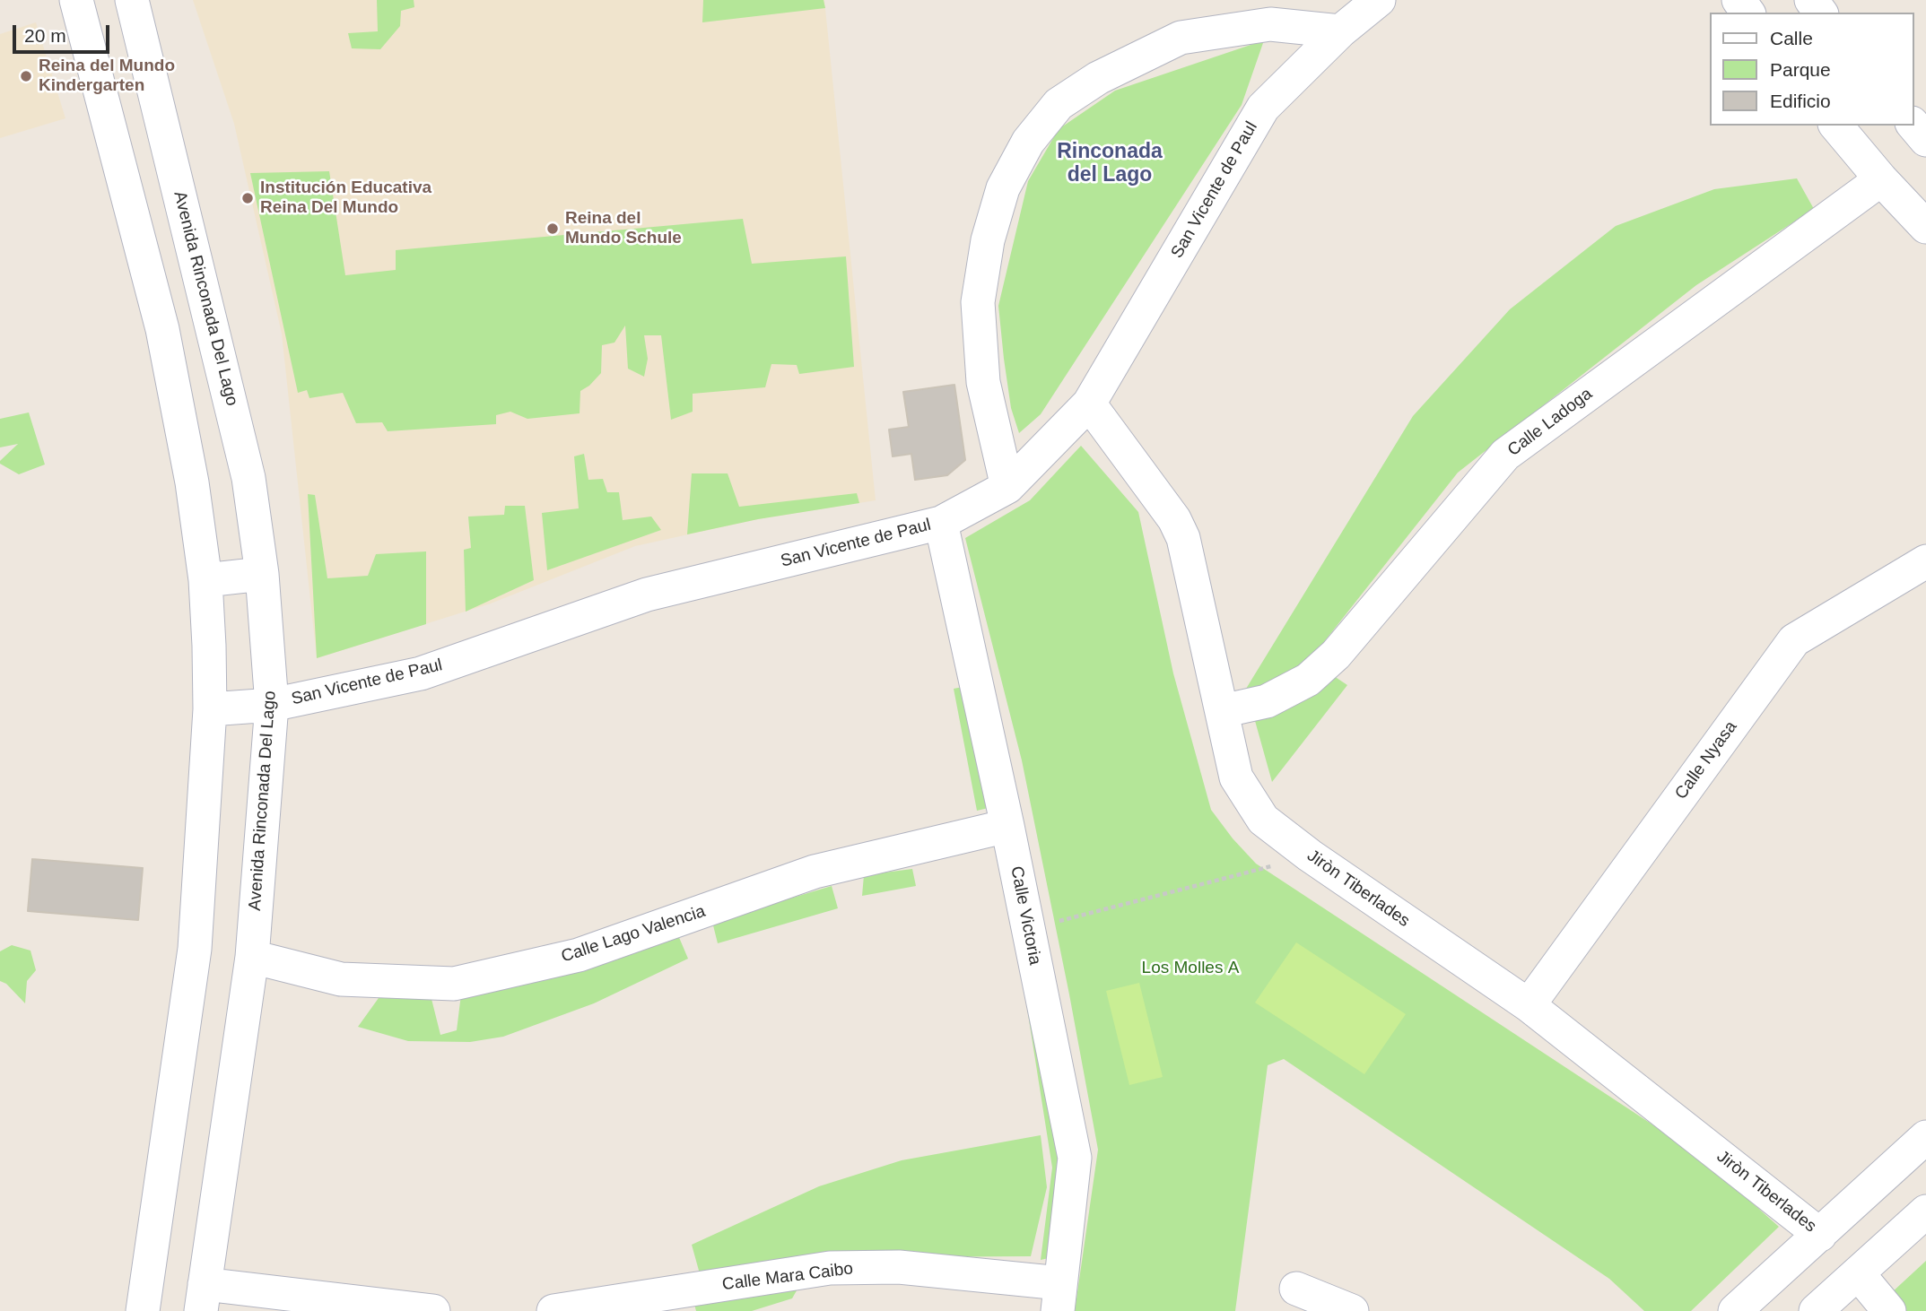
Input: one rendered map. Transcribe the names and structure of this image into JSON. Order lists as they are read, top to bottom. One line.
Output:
{"streets":{"street":["San Vicente de Paul","Avenida Rinconada Del Lago","Calle Ladoga","Calle Nyasa","Jiròn Tiberlades","Calle Victoria","Calle Lago Valencia","Calle Mara Caibo"]},"crossings":[["San Vicente de Paul","Avenida Rinconada Del Lago"],["San Vicente de Paul","Jiròn Tiberlades"],["San Vicente de Paul","Calle Victoria"],["Avenida Rinconada Del Lago","Calle Lago Valencia"],["Calle Ladoga","Jiròn Tiberlades"],["Calle Nyasa","Jiròn Tiberlades"],["Calle Victoria","Calle Lago Valencia"],["Calle Victoria","Calle Mara Caibo"]],"districts":["Rinconada del Lago"],"parks":["Los Molles A"],"places":["Reina del Mundo Kindergarten","Institución Educativa Reina Del Mundo","Reina del Mundo Schule"],"legend":["Calle","Parque","Edificio"],"scale_bar":"20 m"}
